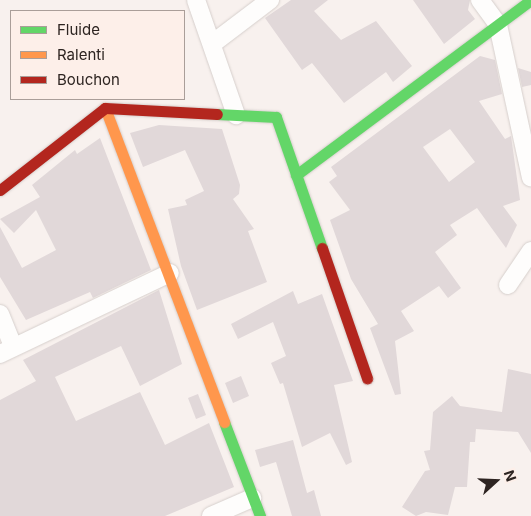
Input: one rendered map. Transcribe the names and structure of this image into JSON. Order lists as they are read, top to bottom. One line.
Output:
{"legend":["Fluide","Ralenti","Bouchon"],"north":"right"}
